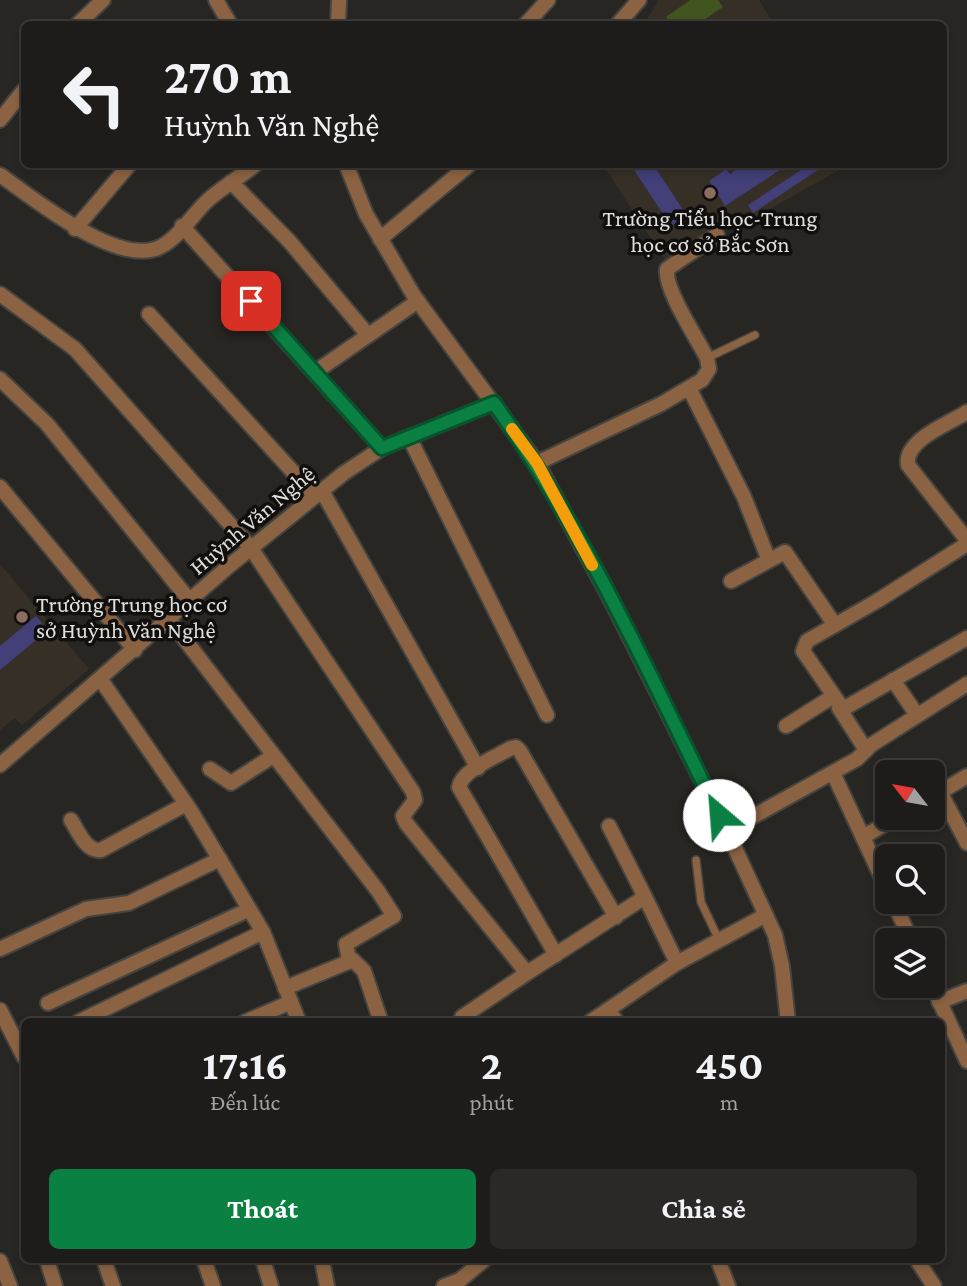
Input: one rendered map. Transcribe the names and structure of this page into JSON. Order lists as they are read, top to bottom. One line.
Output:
{"streets":{"street":["Huỳnh Văn Nghệ"]},"places":["Trường Tiểu học-Trung học cơ sở Bắc Sơn","Trường Trung học cơ sở Huỳnh Văn Nghệ"],"north":"top left","page":{"turn":["270 m","Huỳnh Văn Nghệ"],"eta":["17:16","Đến lúc","2","phút","450","m"],"buttons":["Thoát","Chia sẻ"]}}
